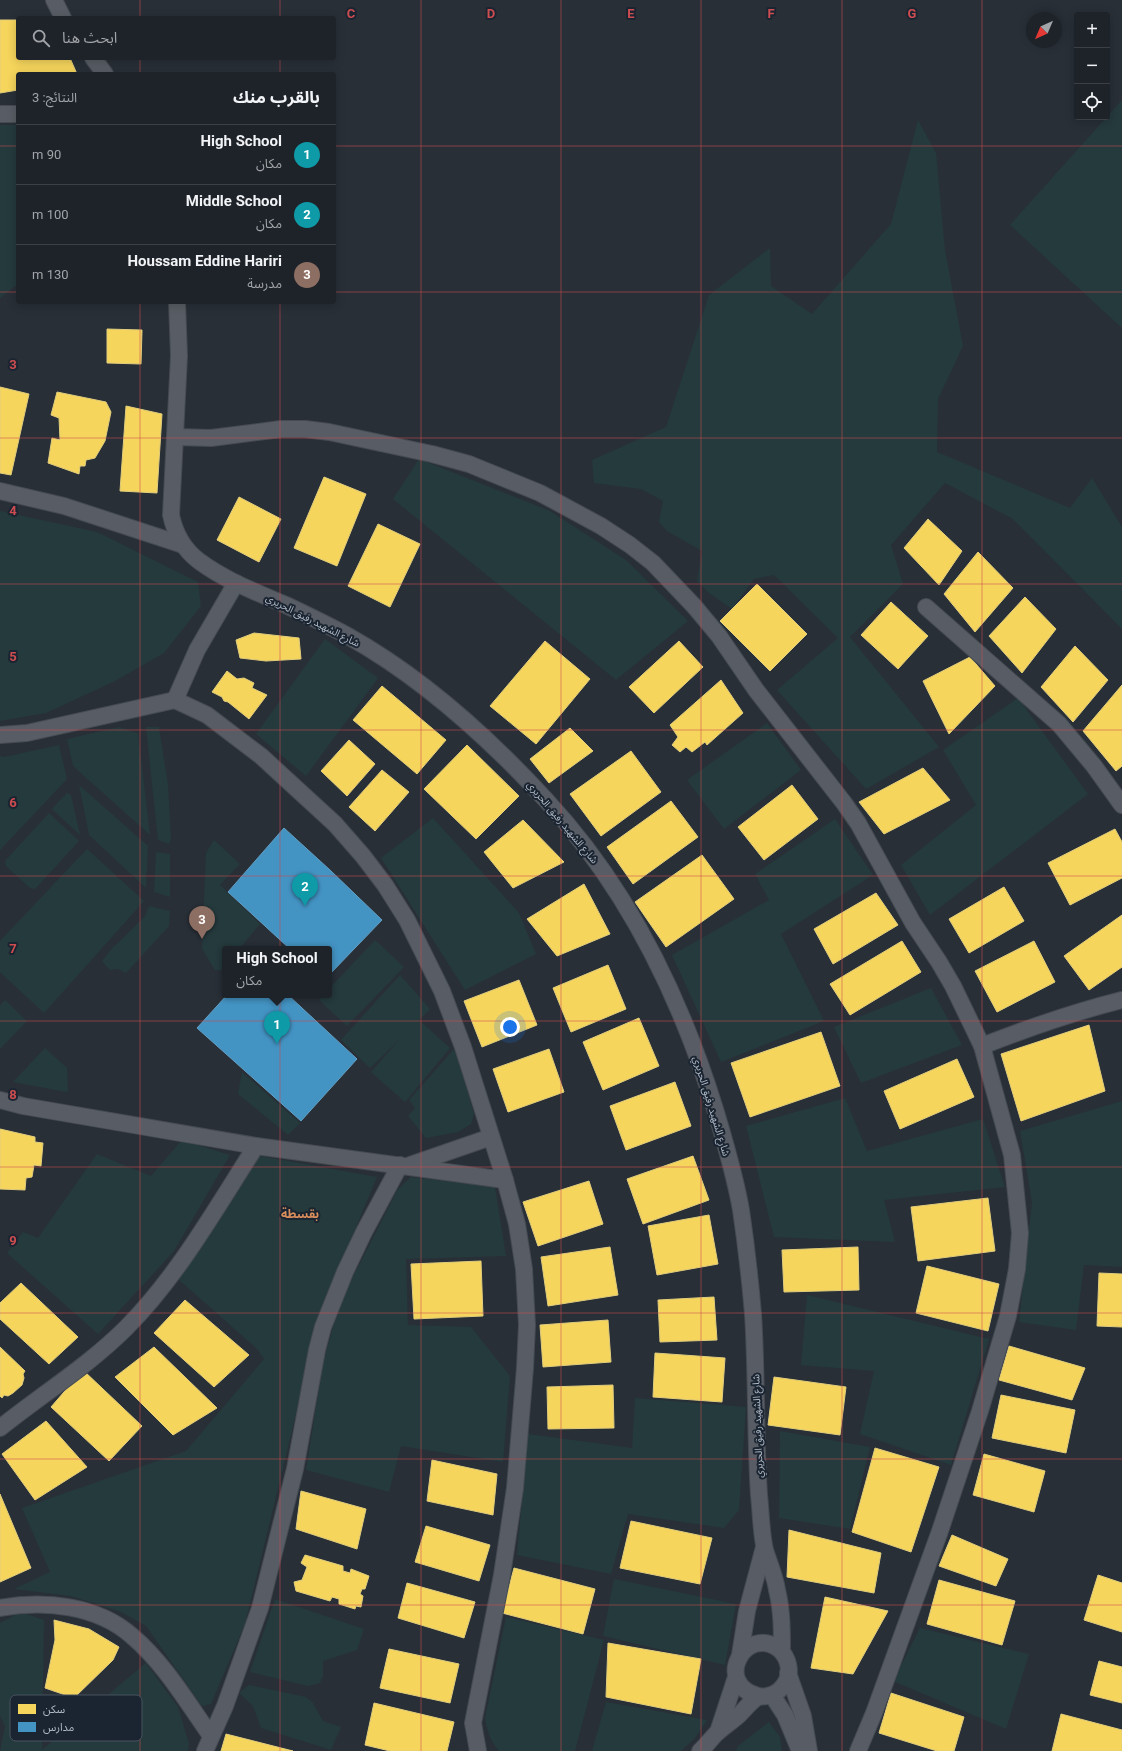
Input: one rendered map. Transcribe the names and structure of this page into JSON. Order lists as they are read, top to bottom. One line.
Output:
{"streets":{"street":["شارع الشهيد رفيق الحريري"]},"districts":["بقسطة"],"legend":["سكن","مدارس"],"north":"bottom left","page":{"map_buttons":["+","−"],"search":"ابحث هنا","heading":["بالقرب منك","النتائج: 3"],"list":[{"mark":"1","name":"High School","note":"مكان","value":"90 m"},{"mark":"2","name":"Middle School","note":"مكان","value":"100 m"},{"mark":"3","name":"Houssam Eddine Hariri","note":"مدرسة","value":"130 m"}],"pins":["2","3","1"],"popup":["High School","مكان"]},"grid":{"columns":["C","D","E","F","G"],"rows":["3","4","5","6","7","8","9"]}}
